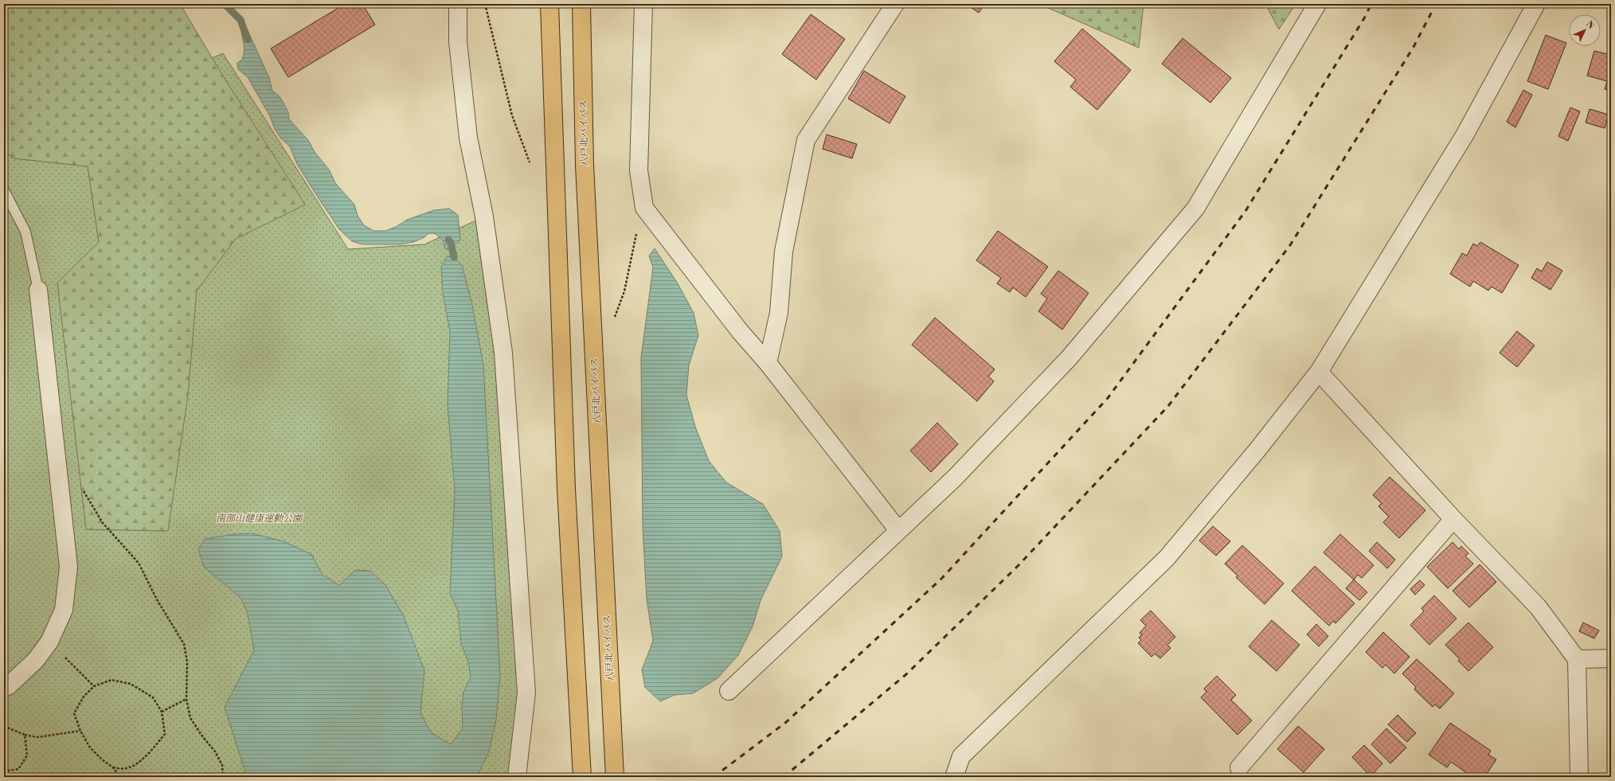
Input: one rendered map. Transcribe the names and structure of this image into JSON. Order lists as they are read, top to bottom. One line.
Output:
{"streets":{"highway":["八戸北バイパス"]},"parks":["南部山健康運動公園"],"north":"top right"}
